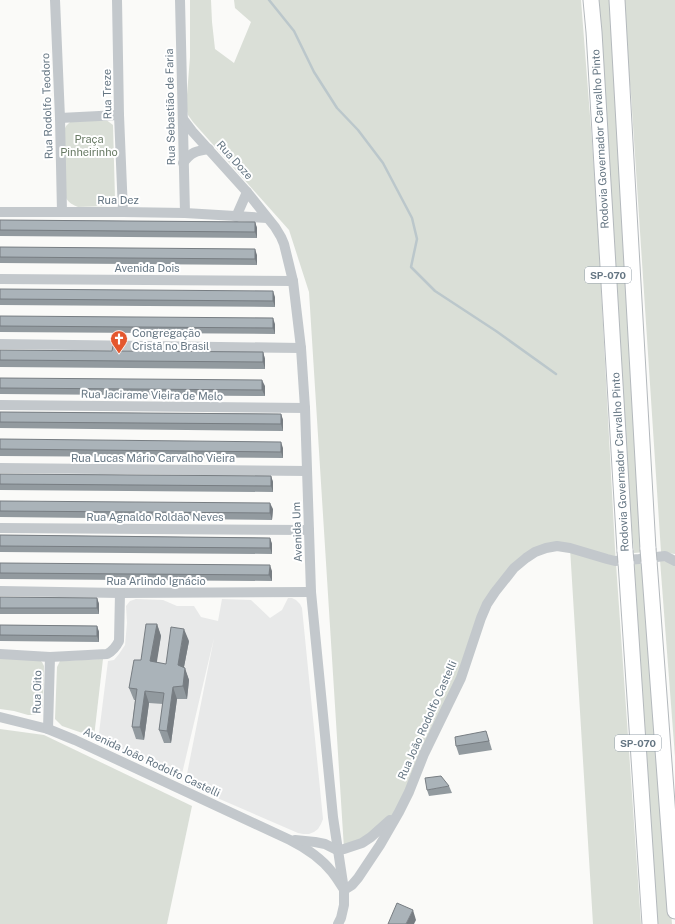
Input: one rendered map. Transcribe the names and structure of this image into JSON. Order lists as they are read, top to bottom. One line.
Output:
{"streets":{"highway":["Rodovia Governador Carvalho Pinto","SP-070"],"street":["Rua Treze","Rua Rodolfo Teodoro","Rua Sebastião de Faria","Rua Doze","Rua Dez","Avenida Dois","Rua Jacirame Vieira de Melo","Rua Lucas Mário Carvalho Vieira","Rua Agnaldo Roldão Neves","Avenida Um","Rua Arlindo Ignácio","Rua Oito","Rua João Rodolfo Castelli","Avenida João Rodolfo Castelli"]},"crossings":[["Rua Treze","Rua Dez"],["Rua Rodolfo Teodoro","Rua Dez"],["Rua Sebastião de Faria","Rua Doze"],["Rua Sebastião de Faria","Rua Dez"],["Rua Doze","Rua Dez"],["Rua Doze","Avenida Um"],["Rua Dez","Avenida Um"],["Avenida Dois","Avenida Um"],["Rua Jacirame Vieira de Melo","Avenida Um"],["Rua Lucas Mário Carvalho Vieira","Avenida Um"],["Rua Agnaldo Roldão Neves","Avenida Um"],["Avenida Um","Rua Arlindo Ignácio"],["Avenida Um","Rua João Rodolfo Castelli"],["Avenida Um","Avenida João Rodolfo Castelli"],["Rua Oito","Avenida João Rodolfo Castelli"],["Rua João Rodolfo Castelli","Avenida João Rodolfo Castelli"]],"parks":["Praça Pinheirinho"],"places":{"church":["Congregação Cristã no Brasil"]}}
